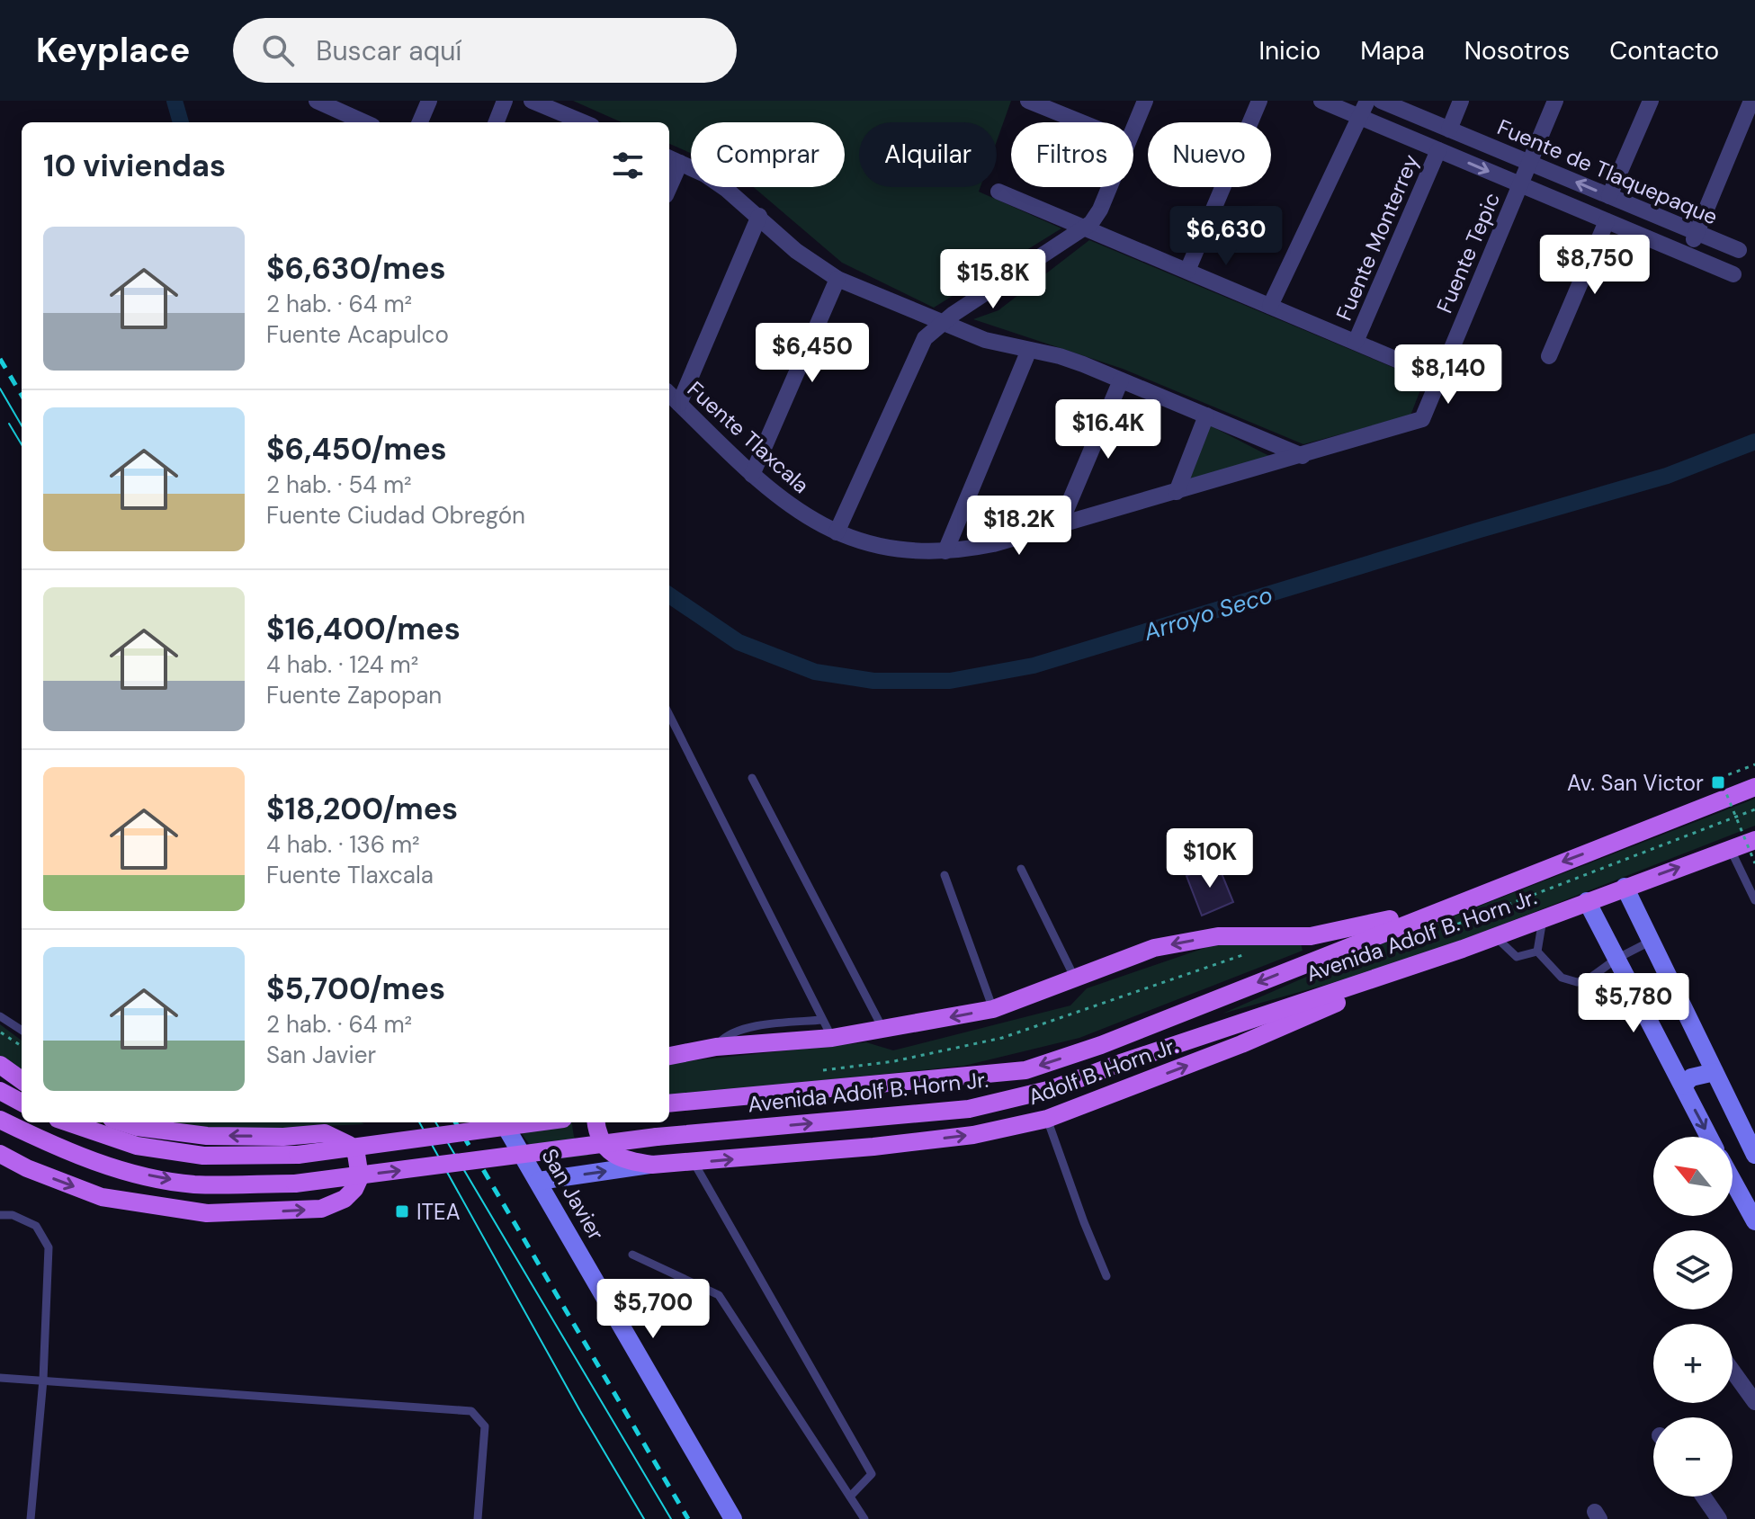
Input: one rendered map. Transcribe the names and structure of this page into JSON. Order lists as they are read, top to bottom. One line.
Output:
{"streets":{"main road":["Avenida Adolf B. Horn Jr.","Adolf B. Horn Jr."],"street":["Fuente de Tlaquepaque","Fuente Monterrey","Fuente Tepic","Fuente Tlaxcala","San Javier"]},"crossings":[["Fuente de Tlaquepaque","Fuente Tepic"],["Fuente Tepic","Fuente Tlaxcala"],["Avenida Adolf B. Horn Jr.","Adolf B. Horn Jr."],["Adolf B. Horn Jr.","San Javier"]],"water":["Arroyo Seco"],"places":{"transit":["Av. San Victor","ITEA"]},"north":"top left","page":{"header":"Keyplace","search":"Buscar aquí","nav":["Inicio","Mapa","Nosotros","Contacto"],"chip":["Comprar","Alquilar","Filtros","Nuevo"],"heading":"10 viviendas","price":["$6,630","$8,750","$15.8K","$6,450","$8,140","$16.4K","$18.2K","$10K","$5,780","$5,700"],"list":[{"name":"$6,630/mes","note":"2 hab. · 64 m² · Fuente Acapulco"},{"name":"$6,450/mes","note":"2 hab. · 54 m² · Fuente Ciudad Obregón"},{"name":"$16,400/mes","note":"4 hab. · 124 m² · Fuente Zapopan"},{"name":"$18,200/mes","note":"4 hab. · 136 m² · Fuente Tlaxcala"},{"name":"$5,700/mes","note":"2 hab. · 64 m² · San Javier"}],"map_buttons":["+","−"]}}
